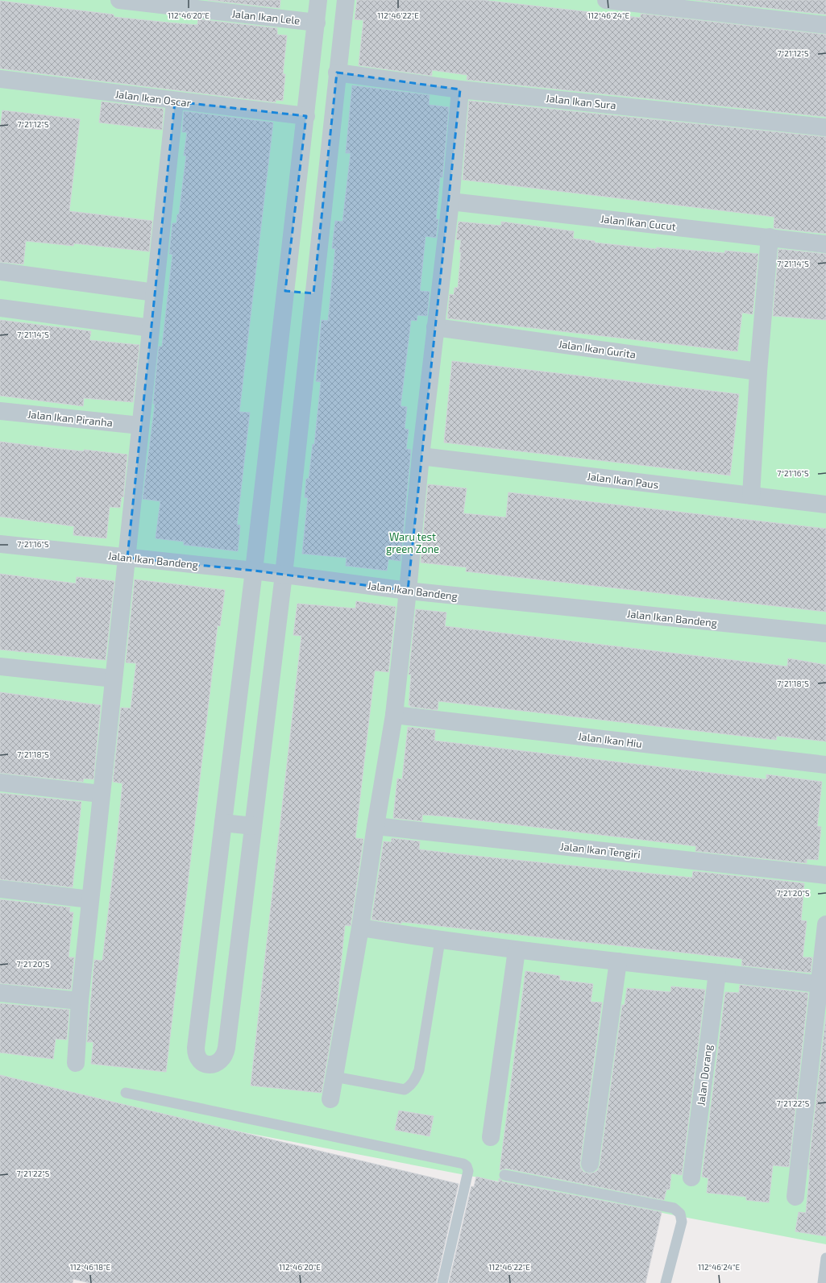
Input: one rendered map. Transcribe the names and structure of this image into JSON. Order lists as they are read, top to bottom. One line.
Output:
{"streets":{"street":["Jalan Ikan Lele","Jalan Ikan Oscar","Jalan Ikan Sura","Jalan Ikan Cucut","Jalan Ikan Gurita","Jalan Ikan Piranha","Jalan Ikan Paus","Jalan Ikan Bandeng","Jalan Ikan Hiu","Jalan Ikan Tengiri","Jalan Dorang"]},"parks":["Waru test green Zone"],"coordinates":["112°46'20\"E","112°46'22\"E","112°46'24\"E","7°21'12\"S","7°21'14\"S","7°21'16\"S","7°21'18\"S","7°21'20\"S","7°21'22\"S","112°46'18\"E"]}
